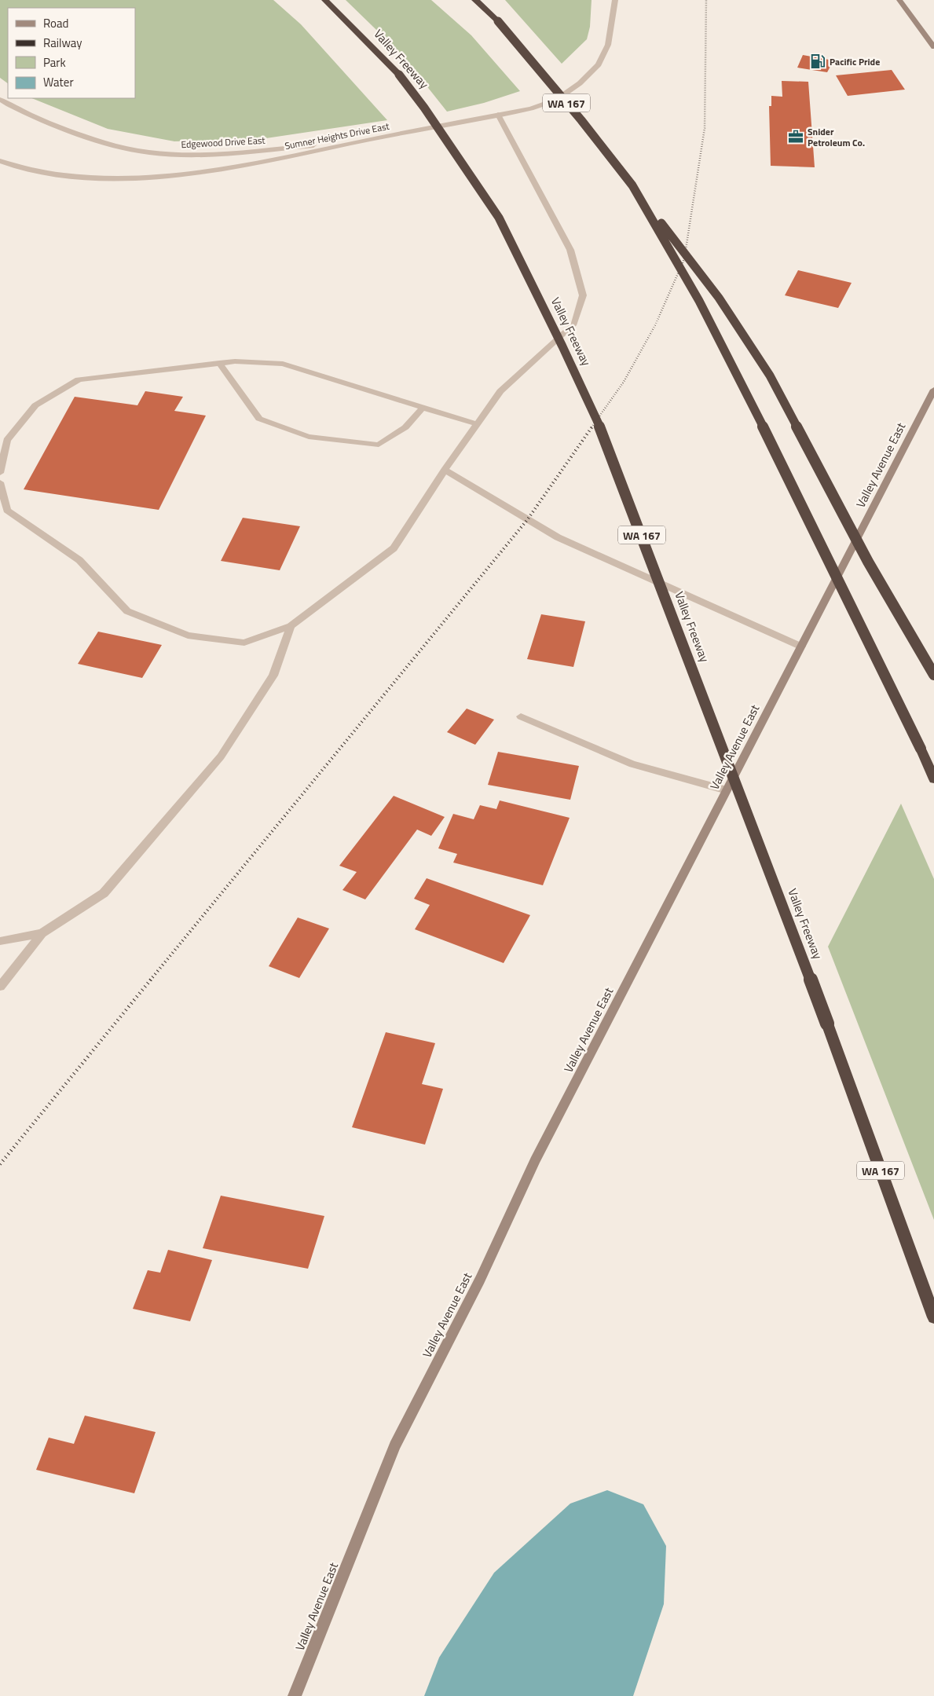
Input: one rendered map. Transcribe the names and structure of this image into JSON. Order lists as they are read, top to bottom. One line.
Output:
{"streets":{"highway":["Valley Freeway","WA 167"],"main road":["Valley Avenue East"],"street":["Sumner Heights Drive East","Edgewood Drive East"]},"crossings":[["Sumner Heights Drive East","Edgewood Drive East"]],"places":{"fuel station":["Pacific Pride"],"office":["Snider Petroleum Co."]},"legend":["Road","Railway","Park","Water"]}
